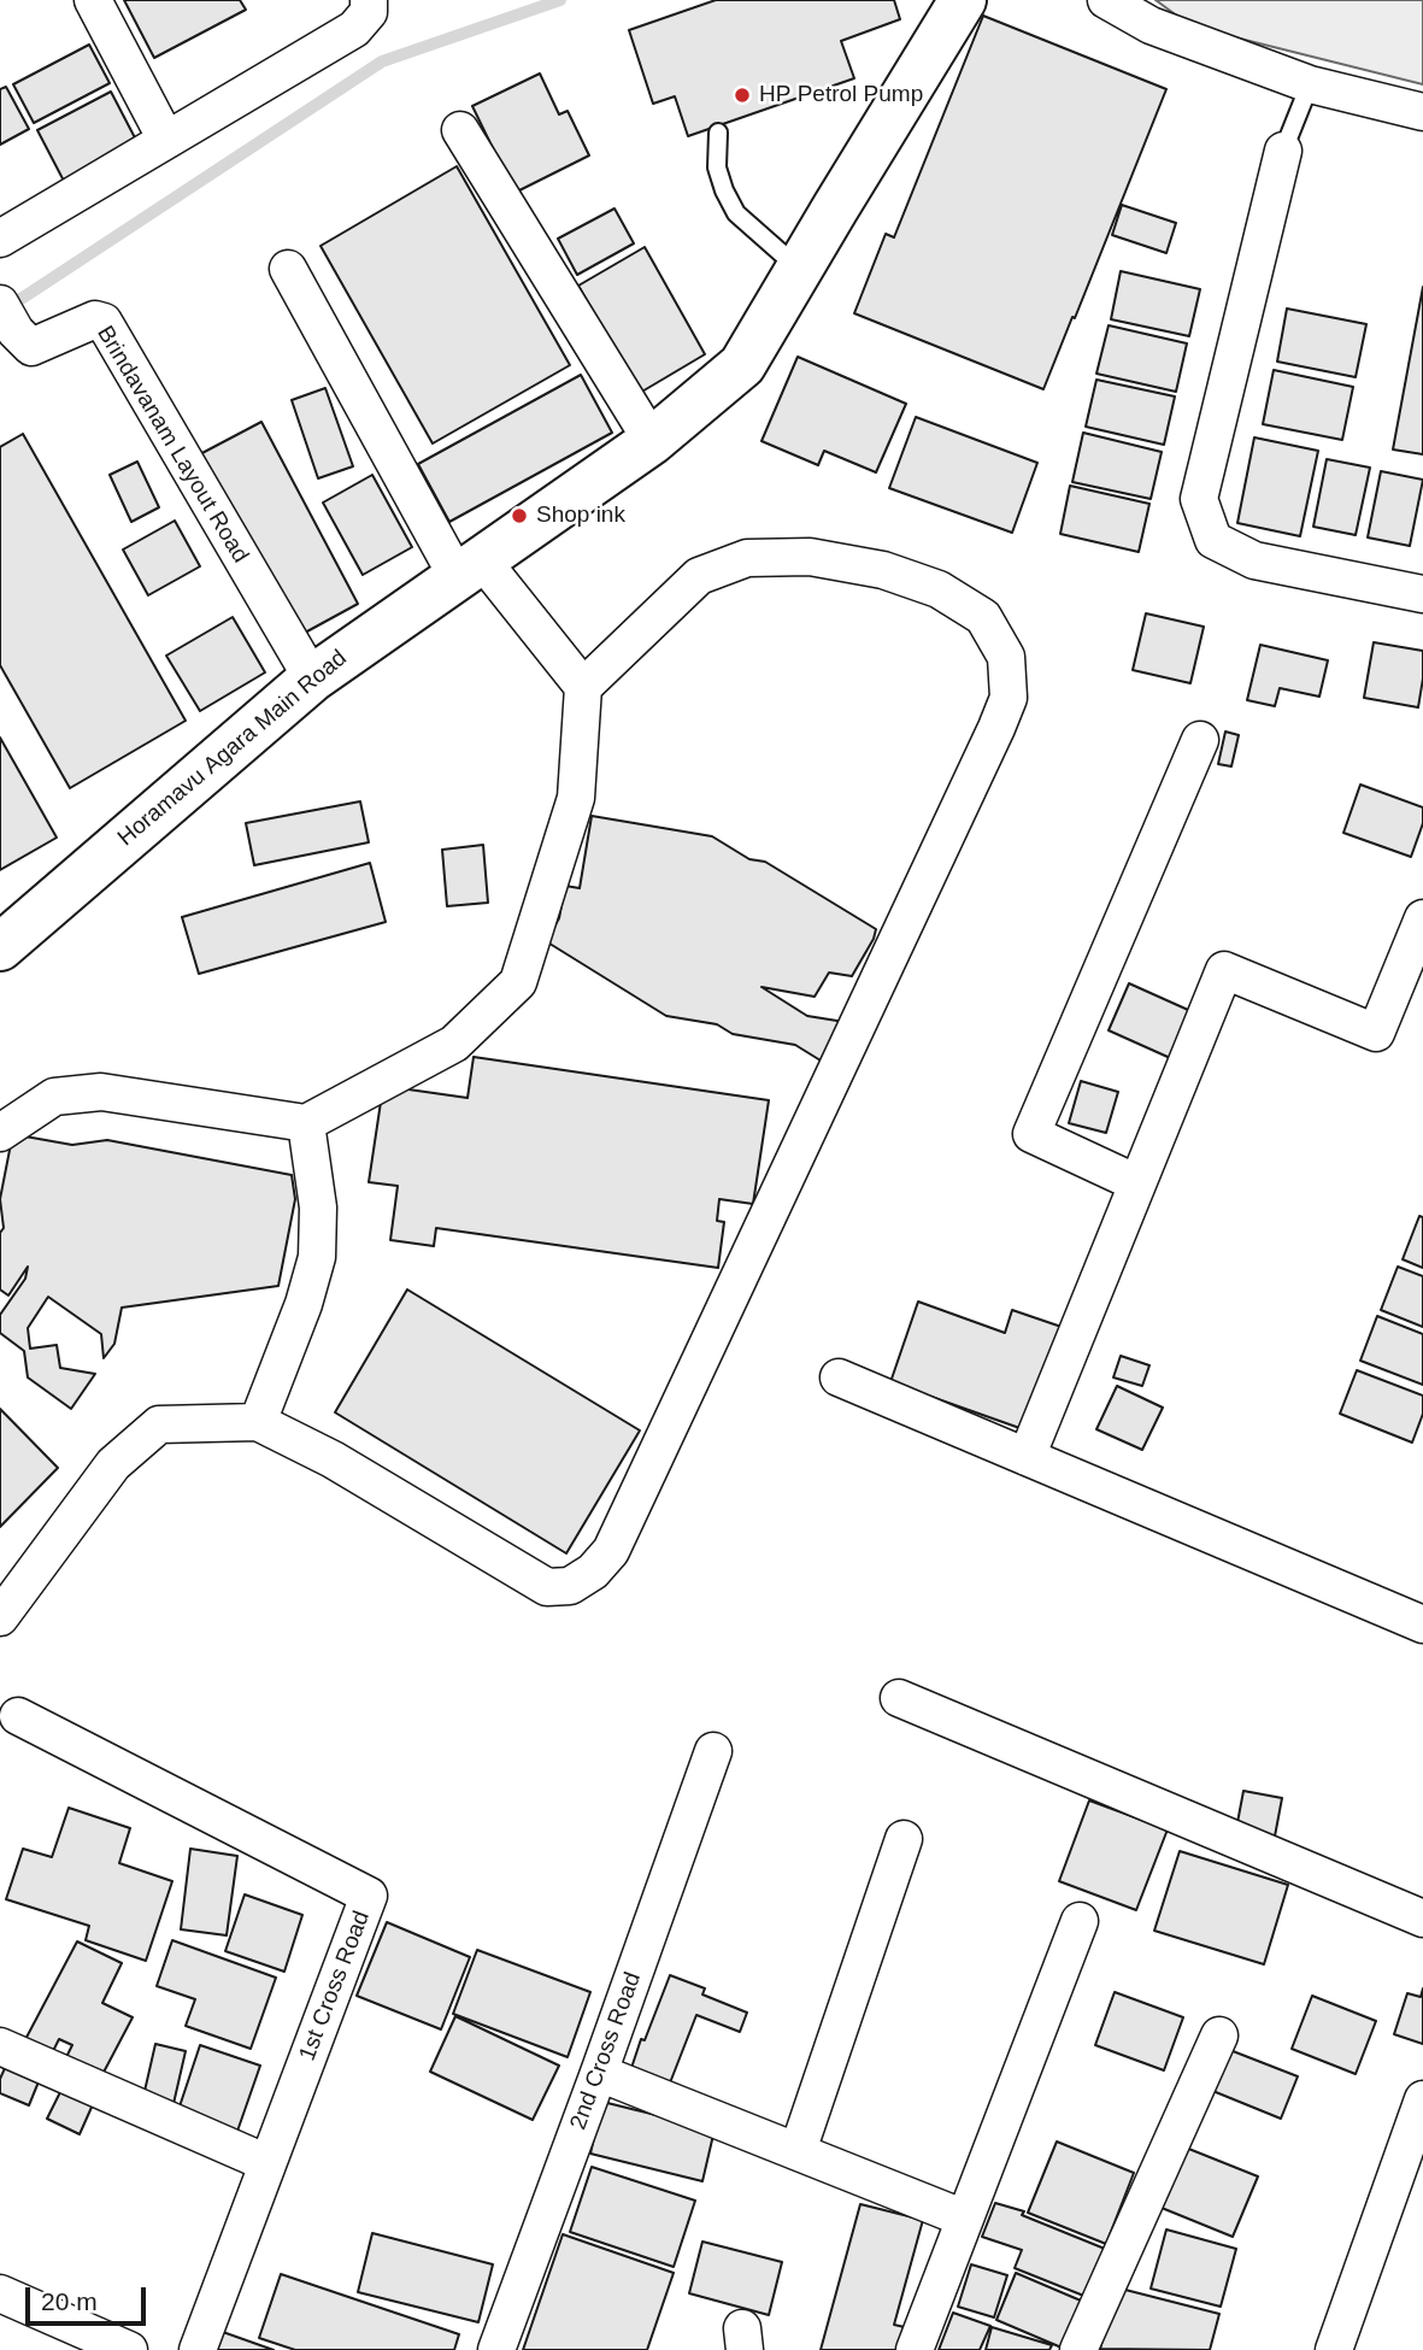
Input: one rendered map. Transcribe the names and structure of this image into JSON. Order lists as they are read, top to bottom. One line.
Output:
{"streets":{"street":["Brindavanam Layout Road","Horamavu Agara Main Road","1st Cross Road","2nd Cross Road"]},"crossings":[["Brindavanam Layout Road","Horamavu Agara Main Road"]],"places":["HP Petrol Pump","Shop ink"],"scale_bar":"20 m"}
